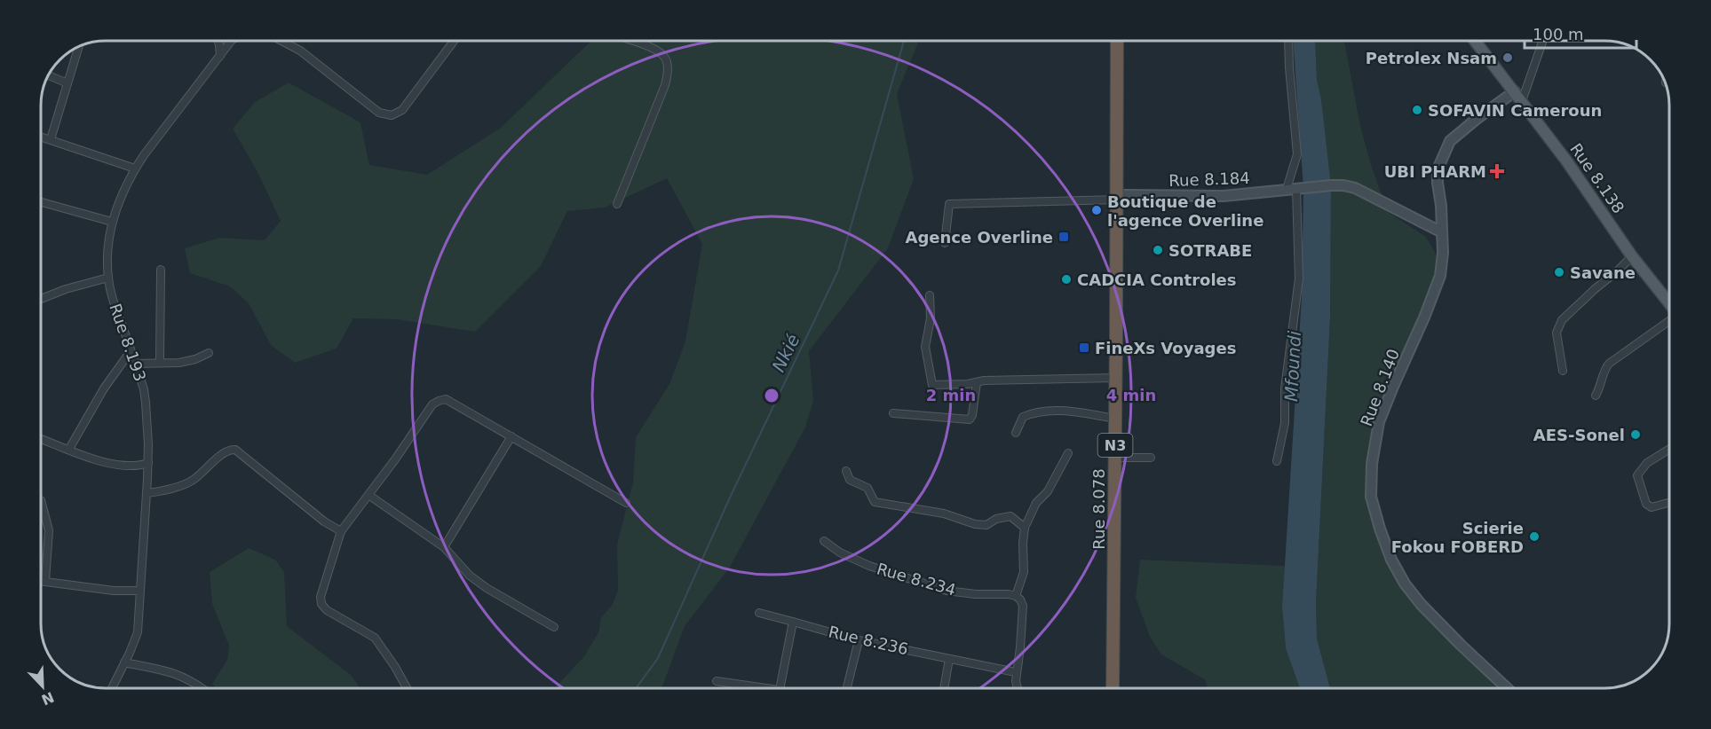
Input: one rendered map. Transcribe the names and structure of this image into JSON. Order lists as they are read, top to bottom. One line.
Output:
{"streets":{"highway":["N3","Rue 8.078"],"main road":["Rue 8.138","Rue 8.184","Rue 8.140"],"street":["Rue 8.193","Rue 8.234","Rue 8.236"]},"crossings":[["Rue 8.138","Rue 8.140"],["Rue 8.184","Rue 8.140"],["Rue 8.184","Rue 8.078"]],"water":["Nkié","Mfoundi"],"places":{"other":["Petrolex Nsam","SOFAVIN Cameroun","Boutique de l'agence Overline","SOTRABE","Savane","CADCIA Controles","AES-Sonel","Scierie Fokou FOBERD"],"health":["UBI PHARM"],"transit":["Agence Overline","FineXs Voyages"]},"scale_bar":"100 m","north":"bottom right","rings":["2 min","4 min"]}
